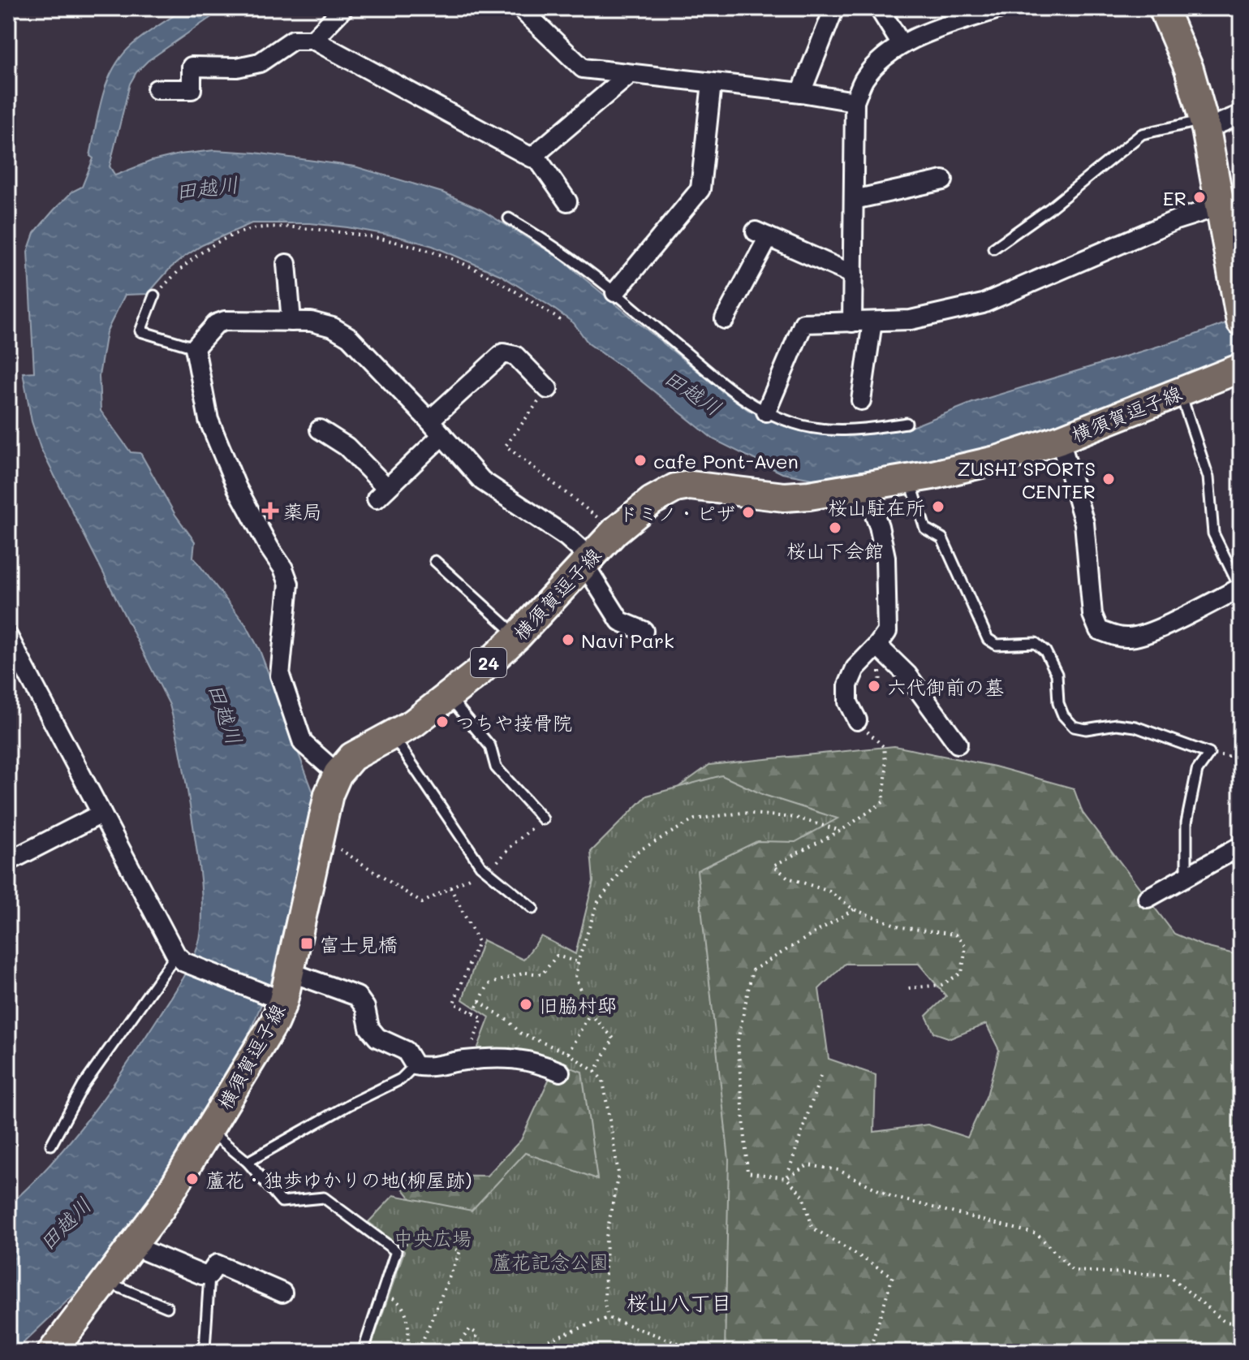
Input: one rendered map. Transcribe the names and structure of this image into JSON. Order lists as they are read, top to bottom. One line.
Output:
{"streets":{"main road":["横須賀逗子線","24"]},"districts":["桜山八丁目"],"water":["田越川"],"parks":["中央広場","蘆花記念公園"],"places":{"other":["ER","cafe Pont-Aven","ZUSHI SPORTS CENTER","桜山駐在所","ドミノ・ピザ","桜山下会館","Navi Park","六代御前の墓","つちや接骨院","旧脇村邸","蘆花・独歩ゆかりの地(柳屋跡)"],"health":["薬局"],"transit":["富士見橋"]}}
